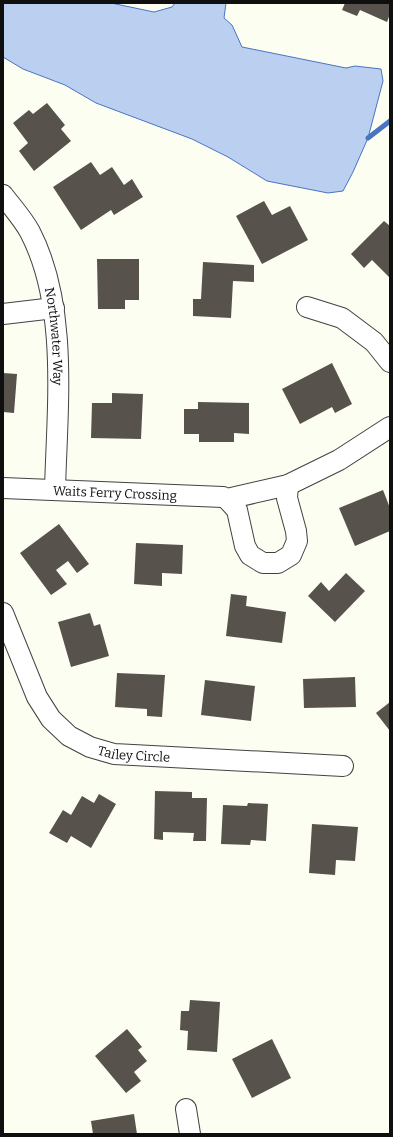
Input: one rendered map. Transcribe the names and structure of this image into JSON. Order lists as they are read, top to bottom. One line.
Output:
{"streets":{"street":["Northwater Way","Waits Ferry Crossing","Tailey Circle"]},"crossings":[["Northwater Way","Waits Ferry Crossing"]]}
